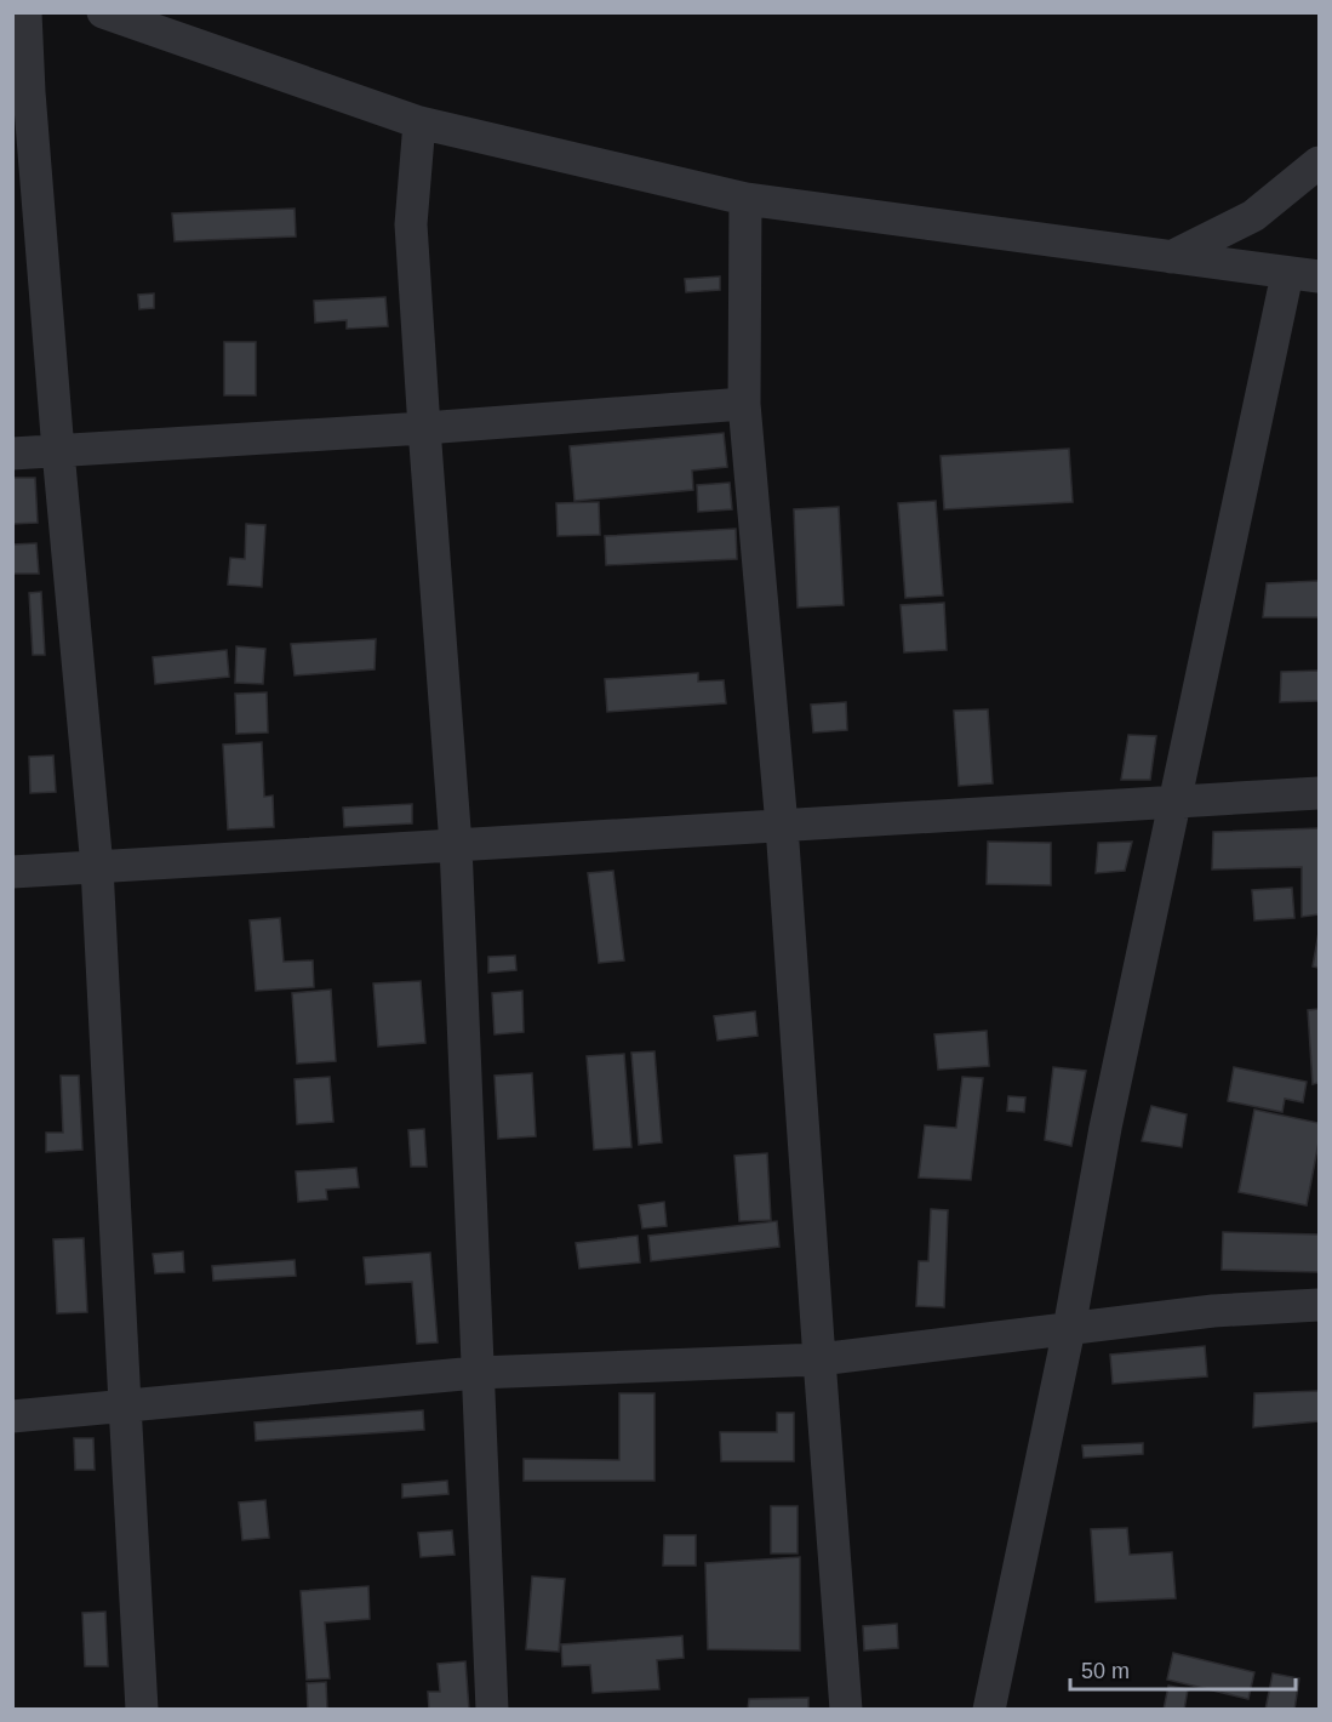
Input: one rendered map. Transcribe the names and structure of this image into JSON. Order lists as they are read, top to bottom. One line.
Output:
{"scale_bar":"50 m"}
